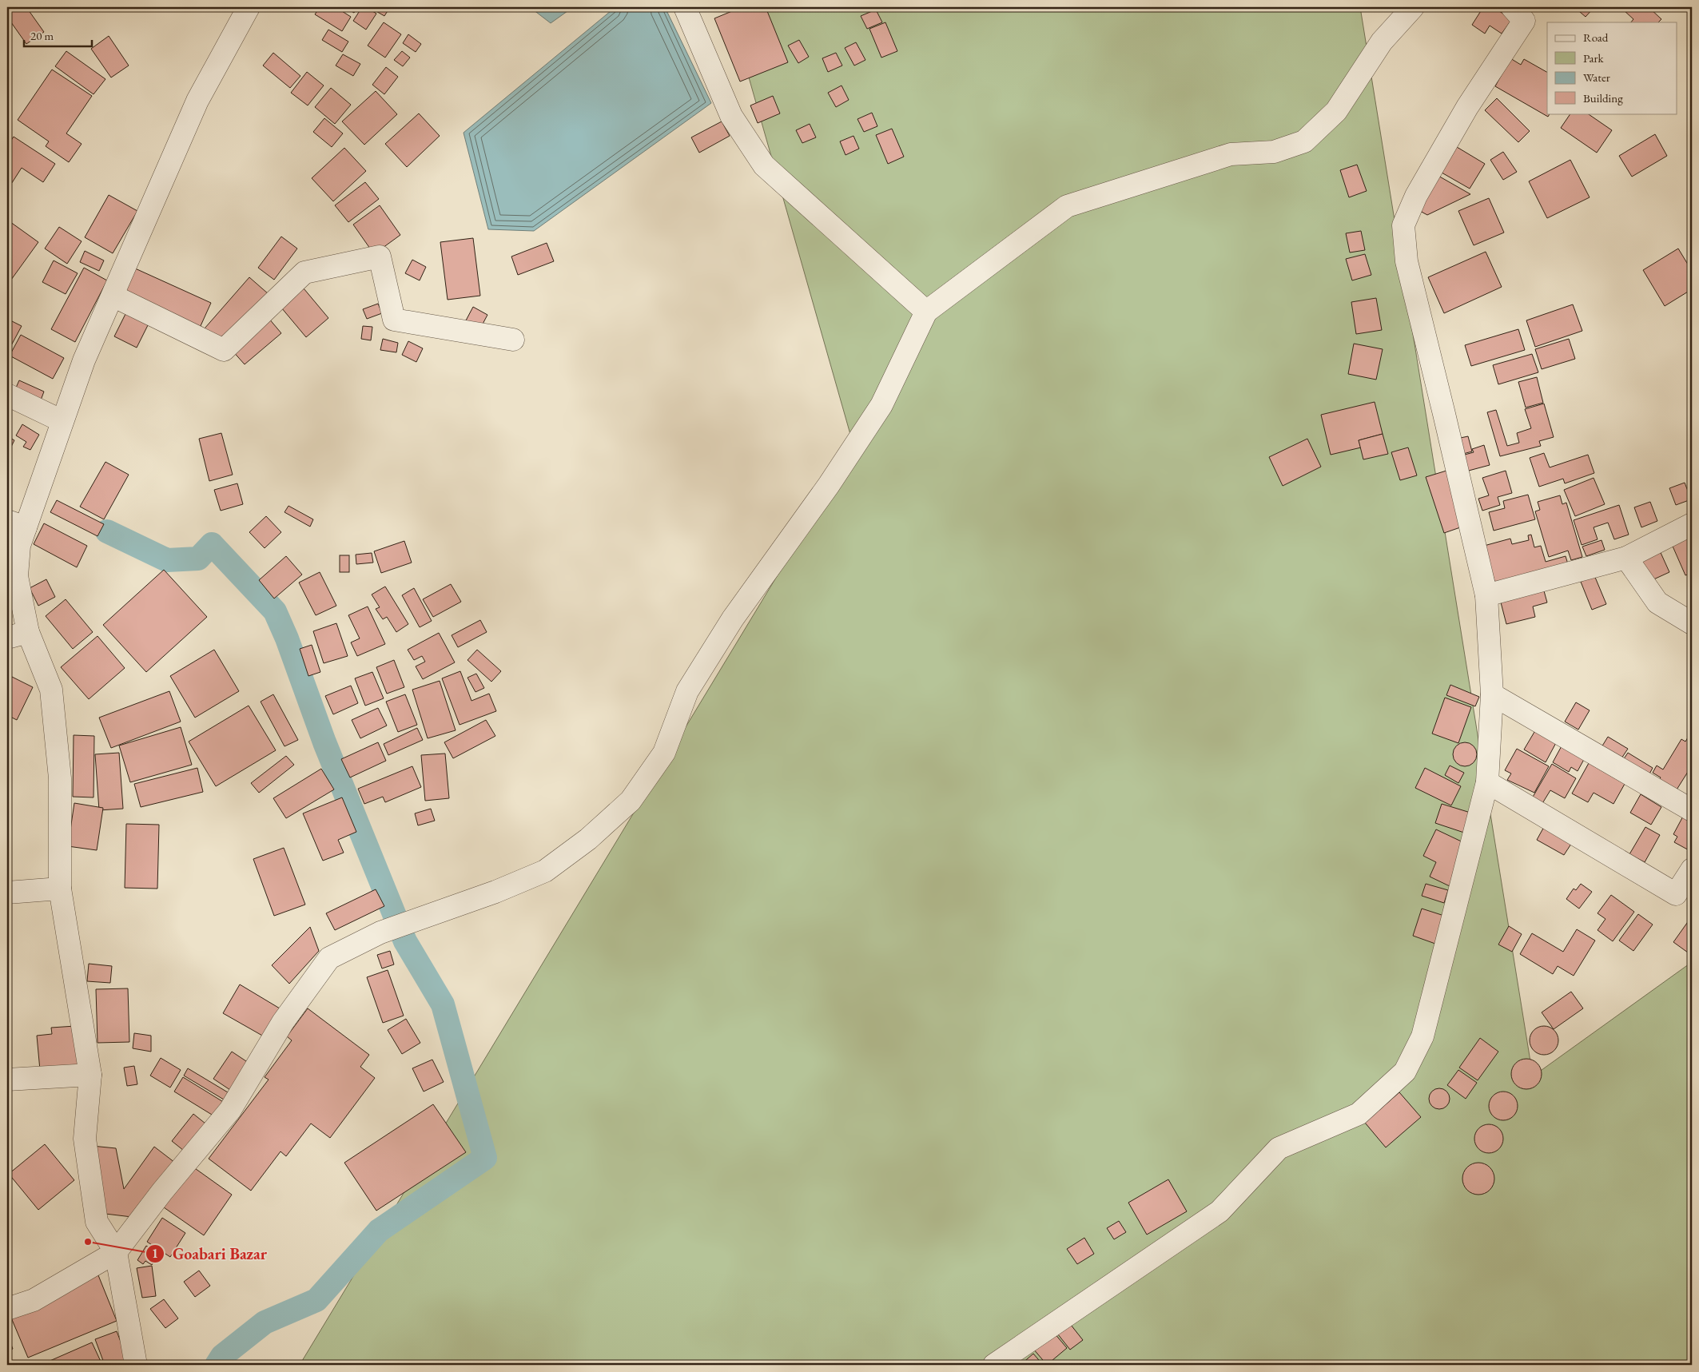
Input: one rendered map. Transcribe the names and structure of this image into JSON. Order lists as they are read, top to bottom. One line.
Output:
{"places":["Goabari Bazar"],"legend":["Road","Park","Water","Building"],"scale_bar":"20 m"}
